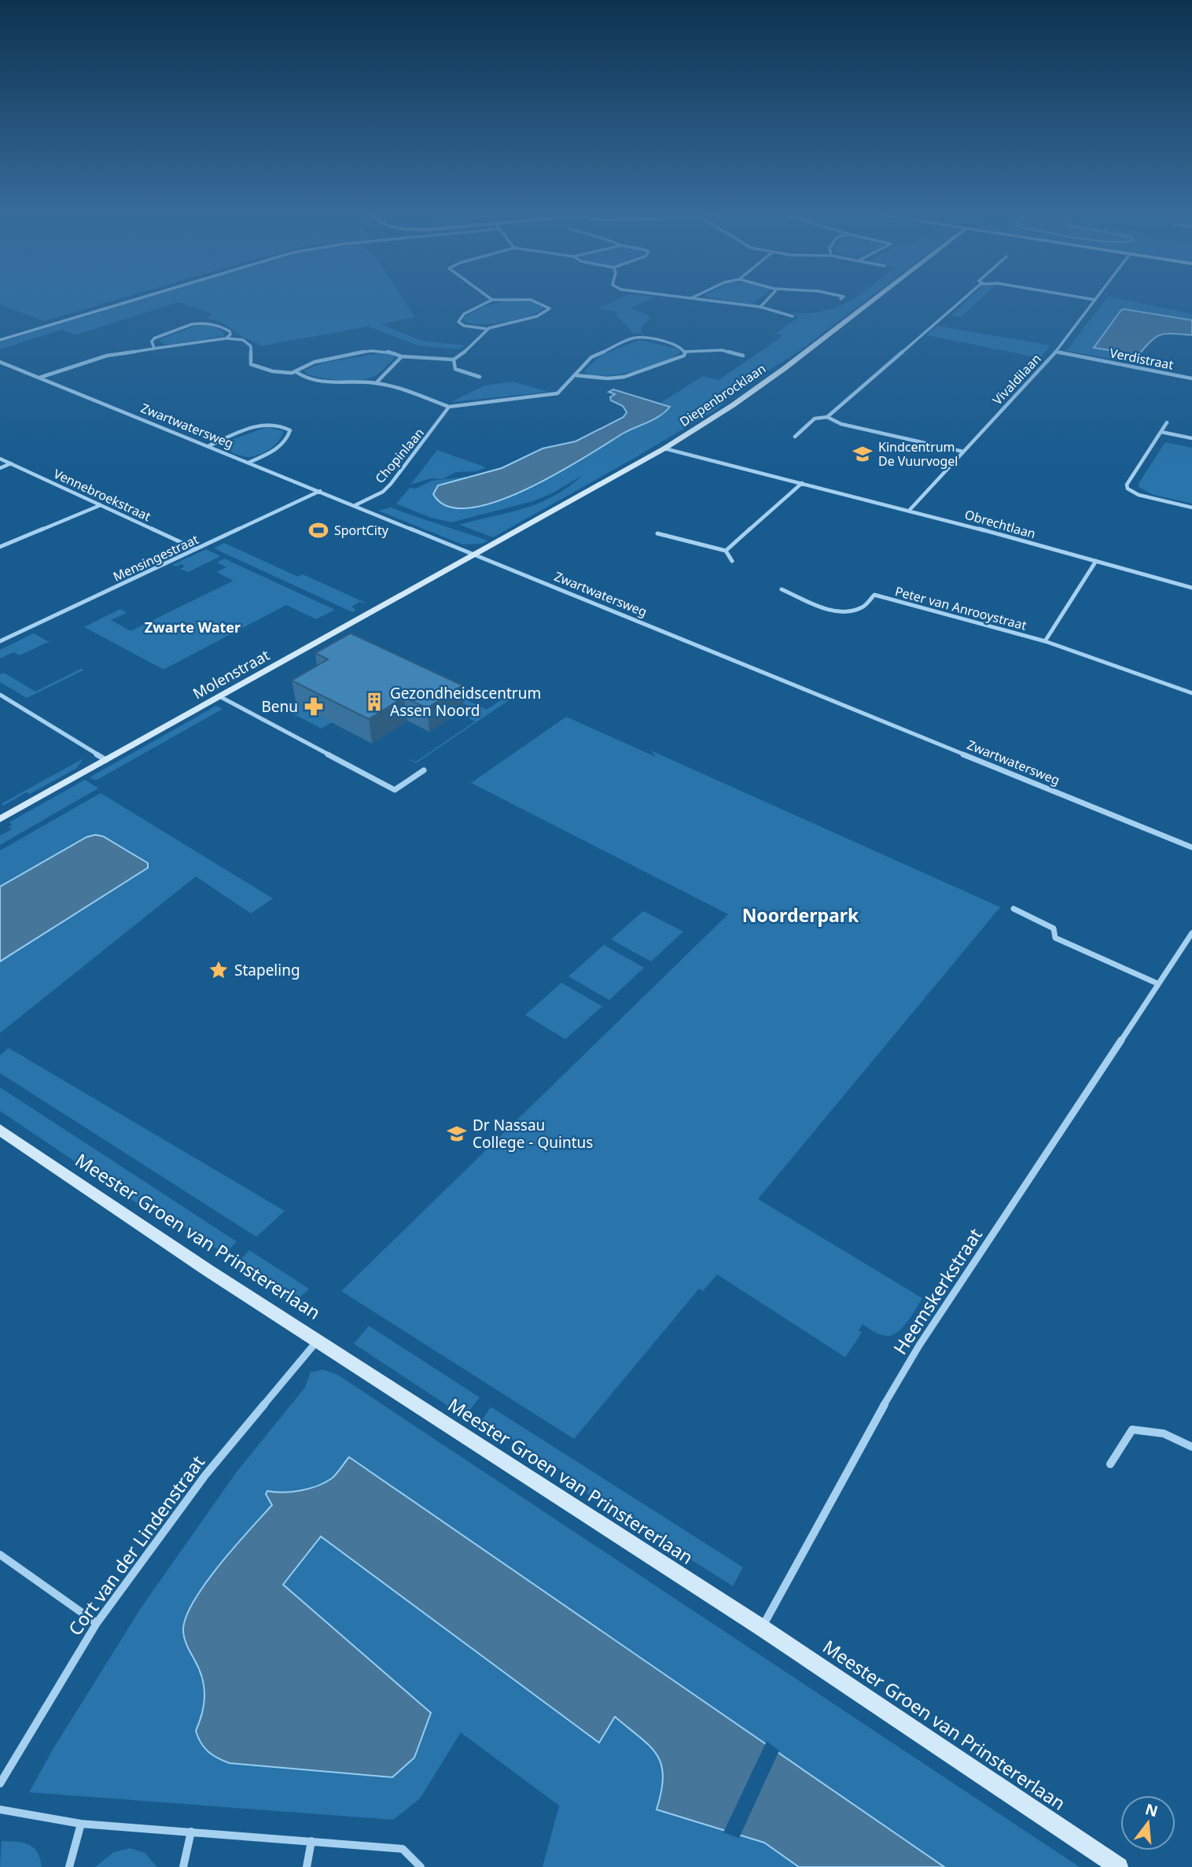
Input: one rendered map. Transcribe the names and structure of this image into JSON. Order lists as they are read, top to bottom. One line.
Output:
{"streets":{"street":["Verdistraat","Vivaldilaan","Diepenbrocklaan","Zwartwatersweg","Chopinlaan","Vennebroekstraat","Obrechtlaan","Mensingestraat","Peter van Anrooystraat","Molenstraat","Meester Groen van Prinstererlaan","Heemskerkstraat","Cort van der Lindenstraat"]},"crossings":[["Verdistraat","Vivaldilaan"],["Vivaldilaan","Obrechtlaan"],["Diepenbrocklaan","Zwartwatersweg"],["Diepenbrocklaan","Obrechtlaan"],["Diepenbrocklaan","Molenstraat"],["Zwartwatersweg","Chopinlaan"],["Zwartwatersweg","Mensingestraat"],["Zwartwatersweg","Molenstraat"],["Vennebroekstraat","Mensingestraat"],["Obrechtlaan","Peter van Anrooystraat"],["Meester Groen van Prinstererlaan","Heemskerkstraat"],["Meester Groen van Prinstererlaan","Cort van der Lindenstraat"]],"districts":["Zwarte Water","Noorderpark"],"places":{"school or university":["Kindcentrum De Vuurvogel","Dr Nassau College - Quintus"],"sports":["SportCity"],"building":["Gezondheidscentrum Assen Noord"],"pharmacy":["Benu"],"place":["Stapeling"]},"north":"top"}
